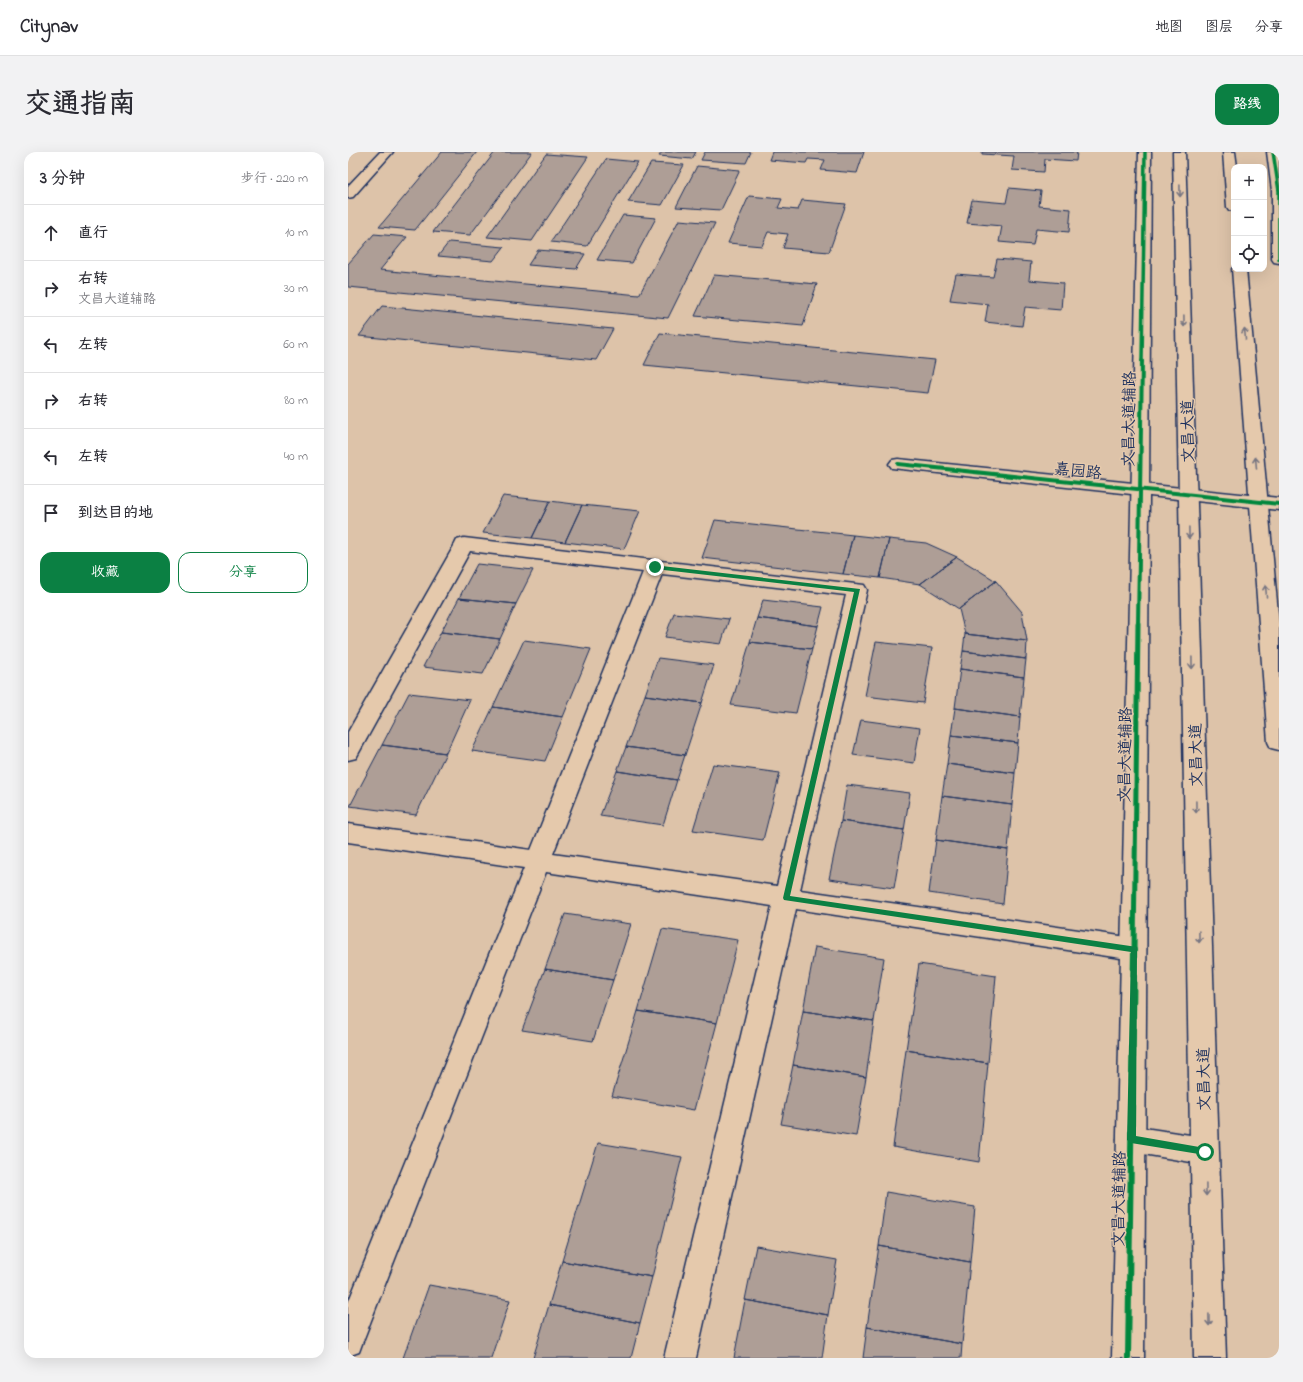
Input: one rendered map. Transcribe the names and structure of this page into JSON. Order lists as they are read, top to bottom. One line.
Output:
{"streets":{"main road":["文昌大道辅路","文昌大道","嘉园路"]},"crossings":[["文昌大道辅路","嘉园路"],["文昌大道","嘉园路"]],"page":{"header":"Citynav","nav":["地图","图层","分享"],"title":"交通指南","buttons":["路线",["收藏","分享"]],"heading":["3 分钟","步行 · 220 m"],"map_buttons":["+","−"],"list":[["直行","10 m"],["右转","文昌大道辅路","30 m"],["左转","60 m"],["右转","80 m"],["左转","40 m"],"到达目的地"]}}
